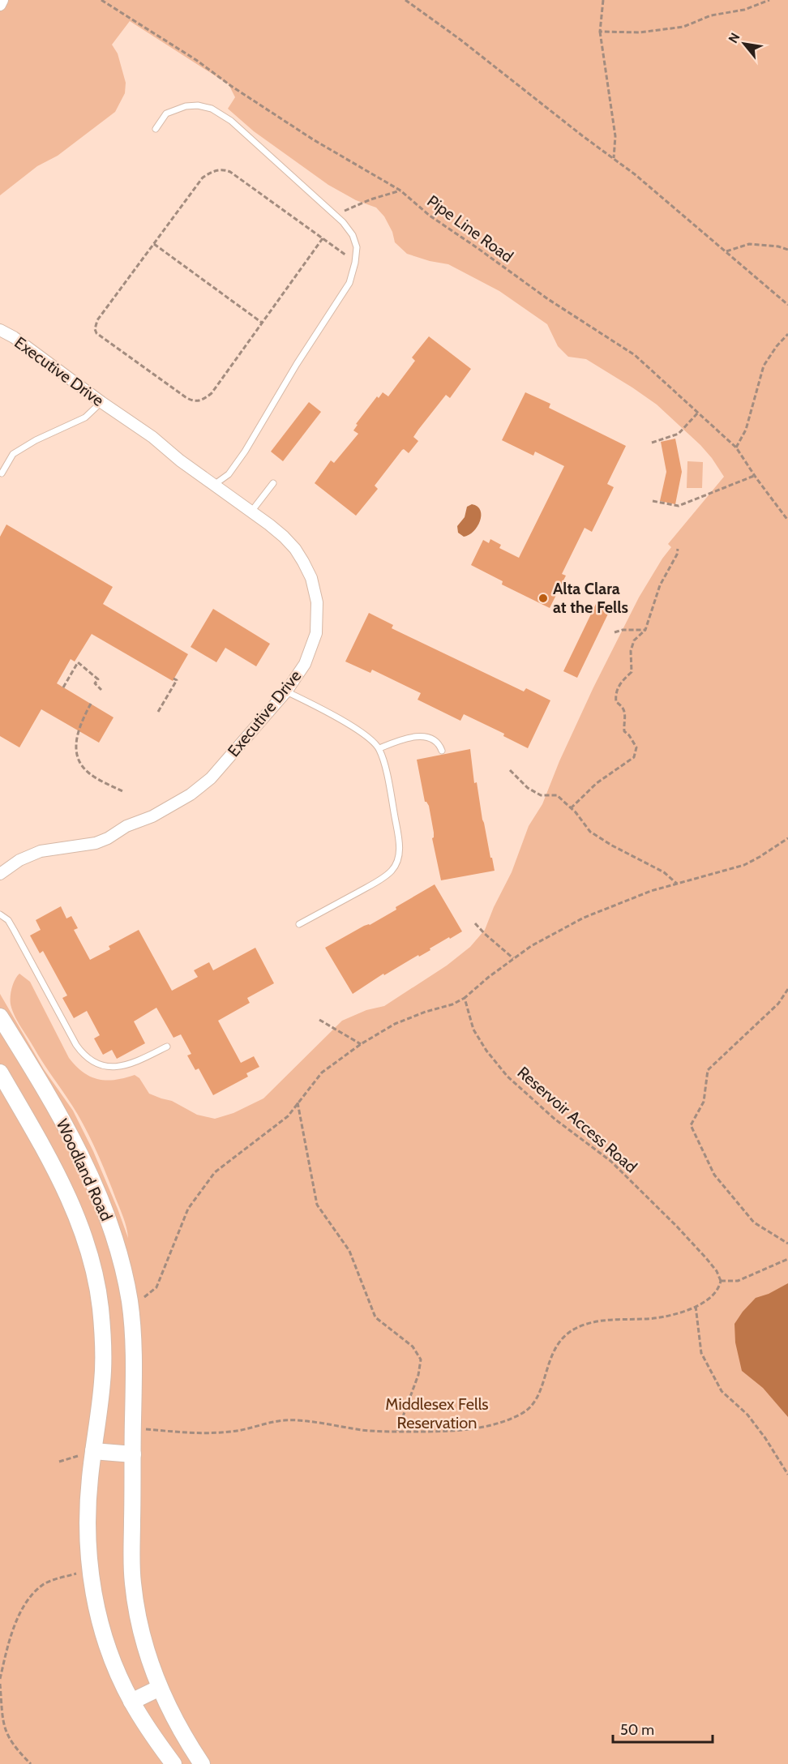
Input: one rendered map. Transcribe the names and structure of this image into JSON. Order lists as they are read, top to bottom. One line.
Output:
{"streets":{"main road":["Woodland Road"],"street":["Executive Drive"],"path":["Pipe Line Road","Reservoir Access Road"]},"parks":["Middlesex Fells Reservation"],"places":["Alta Clara at the Fells"],"scale_bar":"50 m","north":"top left"}
